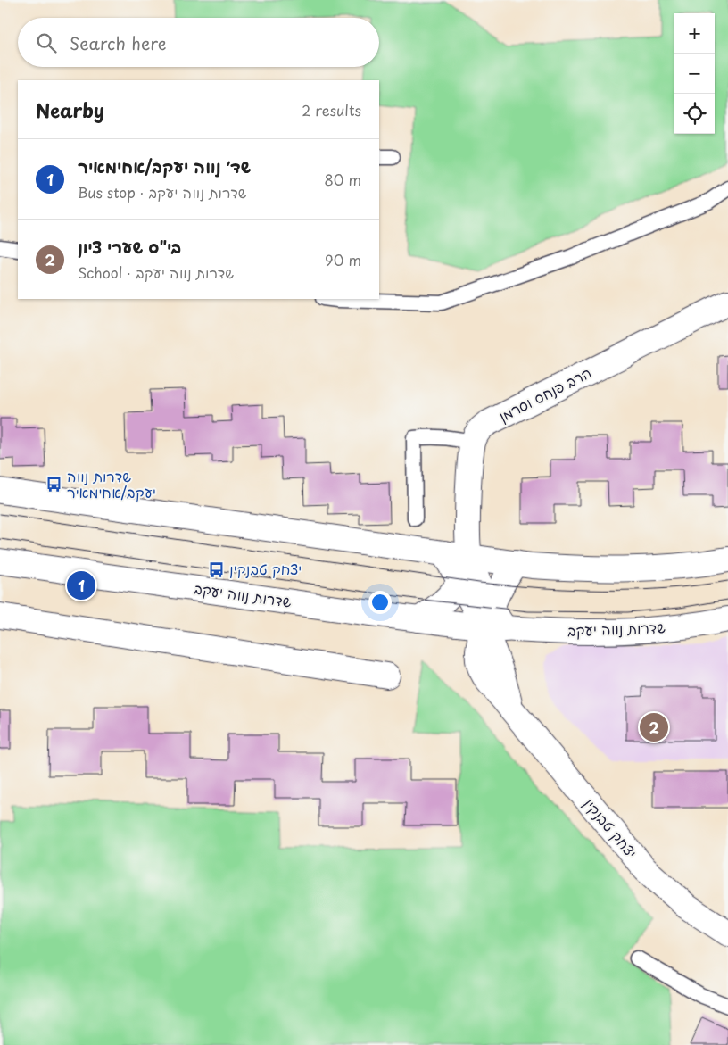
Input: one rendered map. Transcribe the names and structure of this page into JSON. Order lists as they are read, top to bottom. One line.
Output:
{"streets":{"street":["הרב פנחס וסרמן","שדרות נווה יעקב","יצחק טבנקין"]},"crossings":[["הרב פנחס וסרמן","שדרות נווה יעקב"],["הרב פנחס וסרמן","יצחק טבנקין"],["שדרות נווה יעקב","יצחק טבנקין"]],"places":{"bus stop":["שדרות נווה יעקב/אחימאיר","יצחק טבנקין"]},"page":{"map_buttons":["+","−"],"search":"Search here","heading":["Nearby","2 results"],"list":[{"mark":"1","name":"שד׳ נווה יעקב/אחימאיר","note":"Bus stop · שדרות נווה יעקב","value":"80 m"},{"mark":"2","name":"בי\"ס שערי ציון","note":"School · שדרות נווה יעקב","value":"90 m"}],"pins":["1","2"]}}
